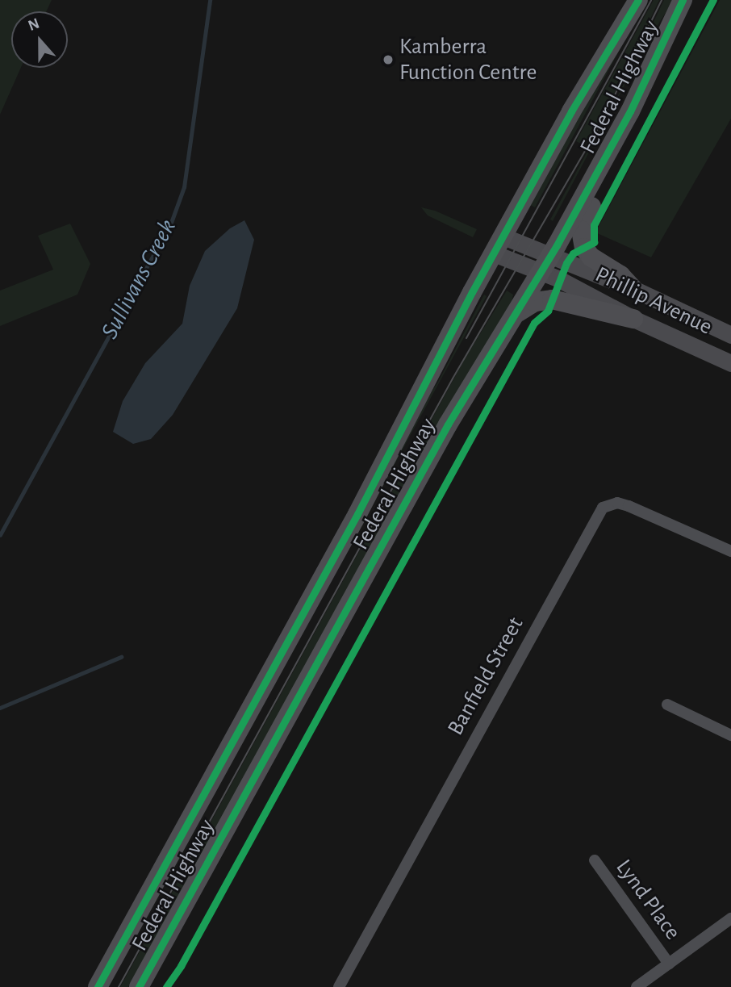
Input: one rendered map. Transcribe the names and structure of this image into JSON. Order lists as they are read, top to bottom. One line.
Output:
{"streets":{"highway":["Federal Highway"],"main road":["Phillip Avenue"],"street":["Banfield Street","Lynd Place"]},"crossings":[["Federal Highway","Phillip Avenue"]],"water":["Sullivans Creek"],"places":["Kamberra Function Centre"],"north":"top"}
